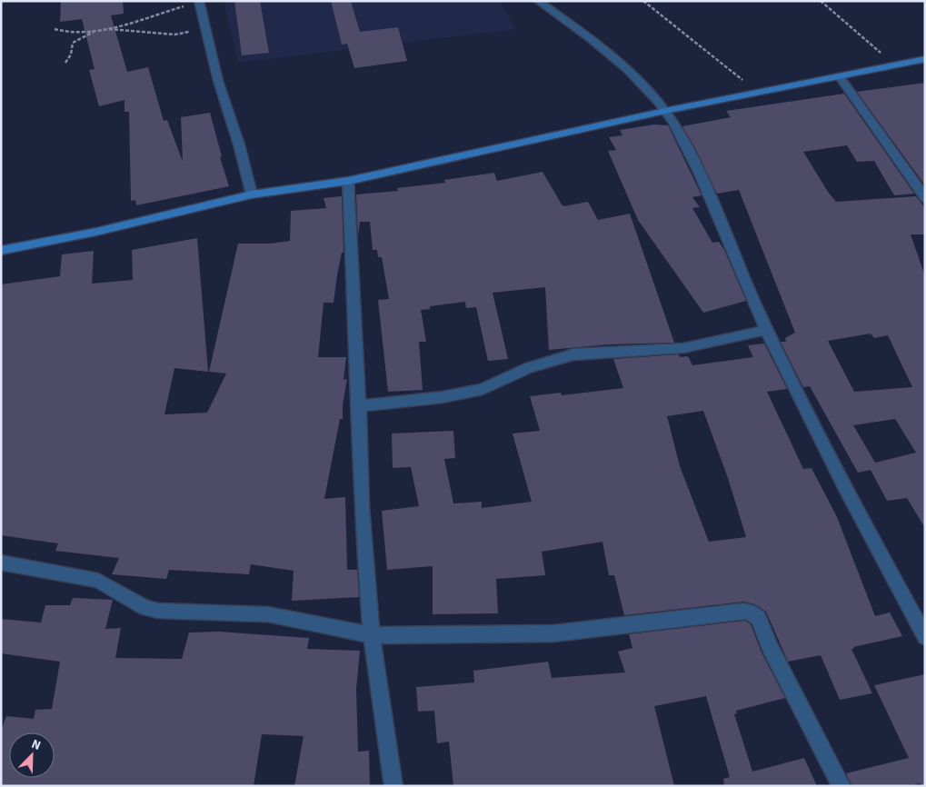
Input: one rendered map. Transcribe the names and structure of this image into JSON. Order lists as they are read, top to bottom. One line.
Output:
{"north":"top right"}
